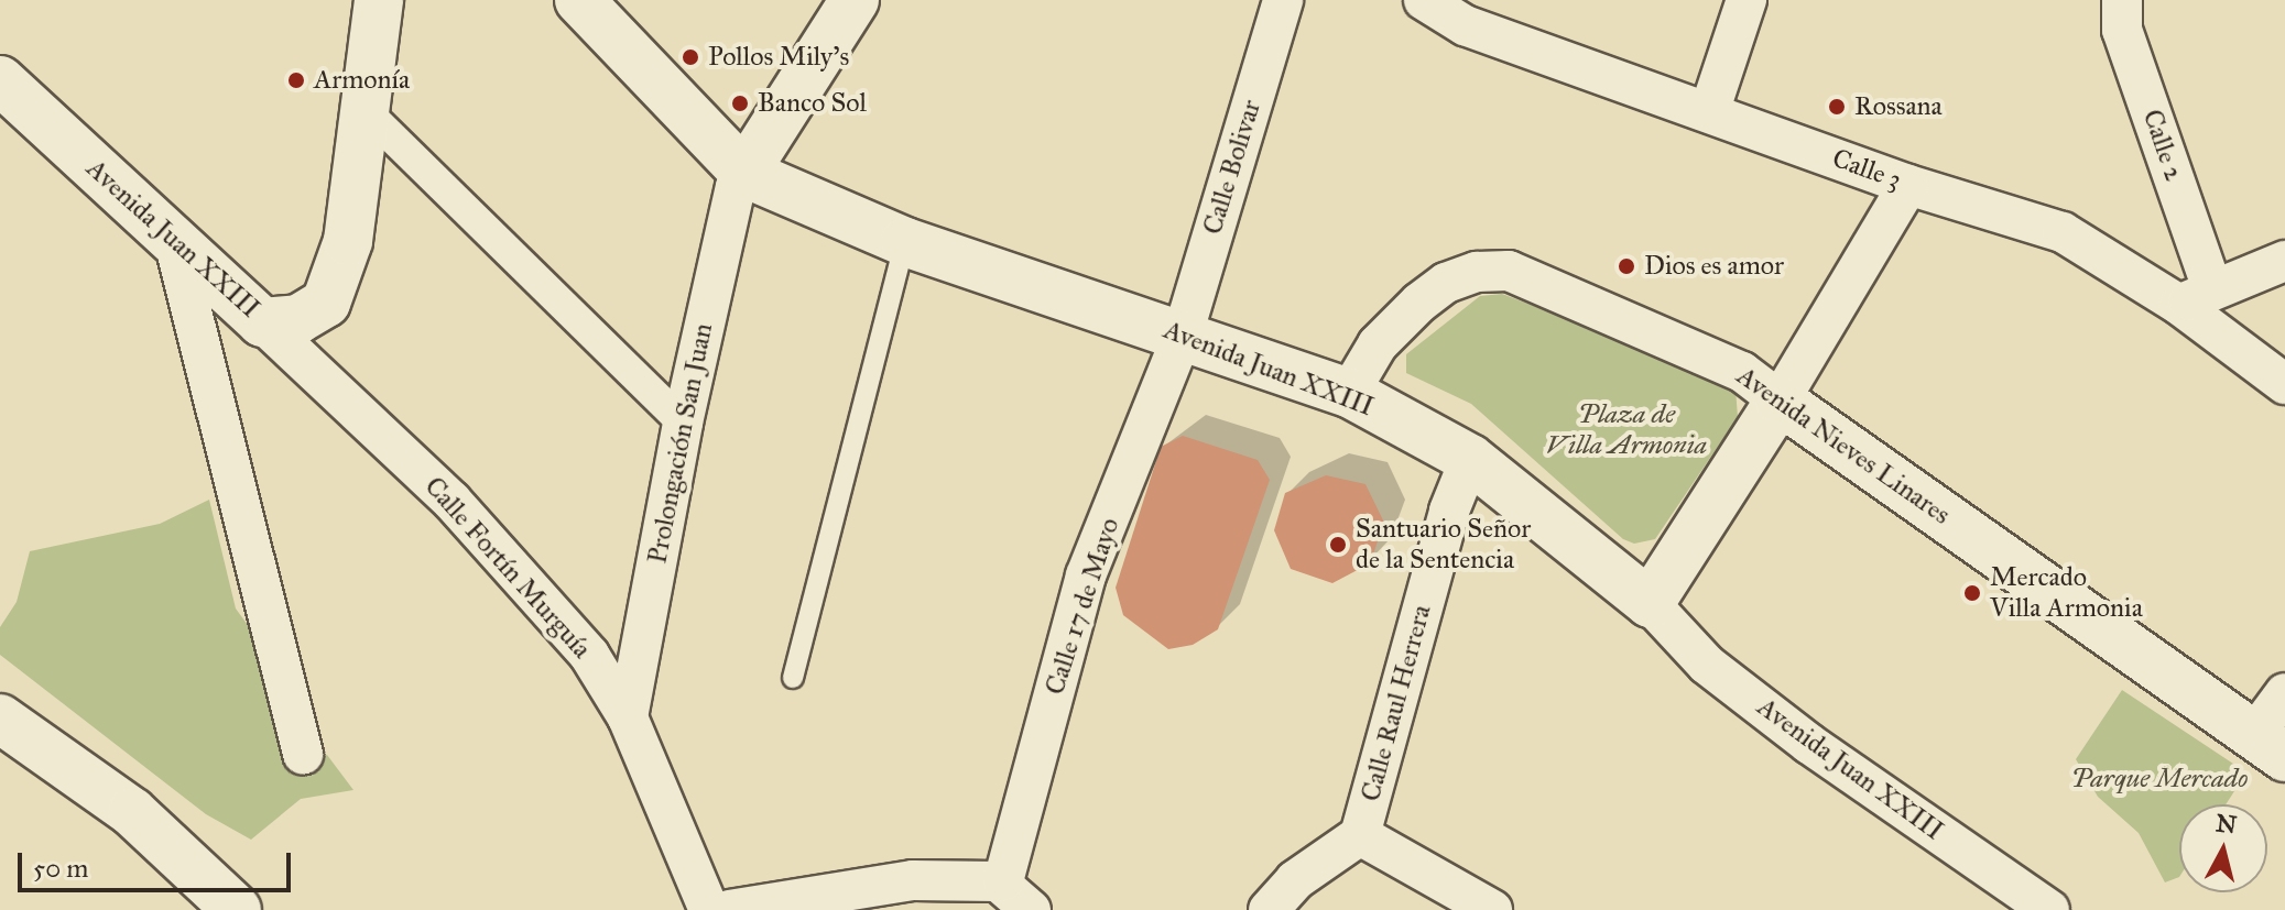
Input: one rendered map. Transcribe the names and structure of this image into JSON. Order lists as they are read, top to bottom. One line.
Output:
{"streets":{"main road":["Avenida Juan XXIII","Avenida Nieves Linares"],"street":["Calle 2","Calle Bolivar","Calle 3","Prolongación San Juan","Calle Fortín Murguía","Calle 17 de Mayo","Calle Raul Herrera"]},"crossings":[["Calle 2","Calle 3"],["Calle Bolivar","Avenida Juan XXIII"],["Calle Bolivar","Calle 17 de Mayo"],["Avenida Juan XXIII","Prolongación San Juan"],["Avenida Juan XXIII","Avenida Nieves Linares"],["Avenida Juan XXIII","Calle Fortín Murguía"],["Avenida Juan XXIII","Calle 17 de Mayo"],["Avenida Juan XXIII","Calle Raul Herrera"],["Prolongación San Juan","Calle Fortín Murguía"]],"parks":["Plaza de Villa Armonia","Parque Mercado"],"places":["Pollos Mily's","Armonía","Banco Sol","Rossana","Dios es amor","Santuario Señor de la Sentencia","Mercado Villa Armonia"],"scale_bar":"50 m","north":"top"}
